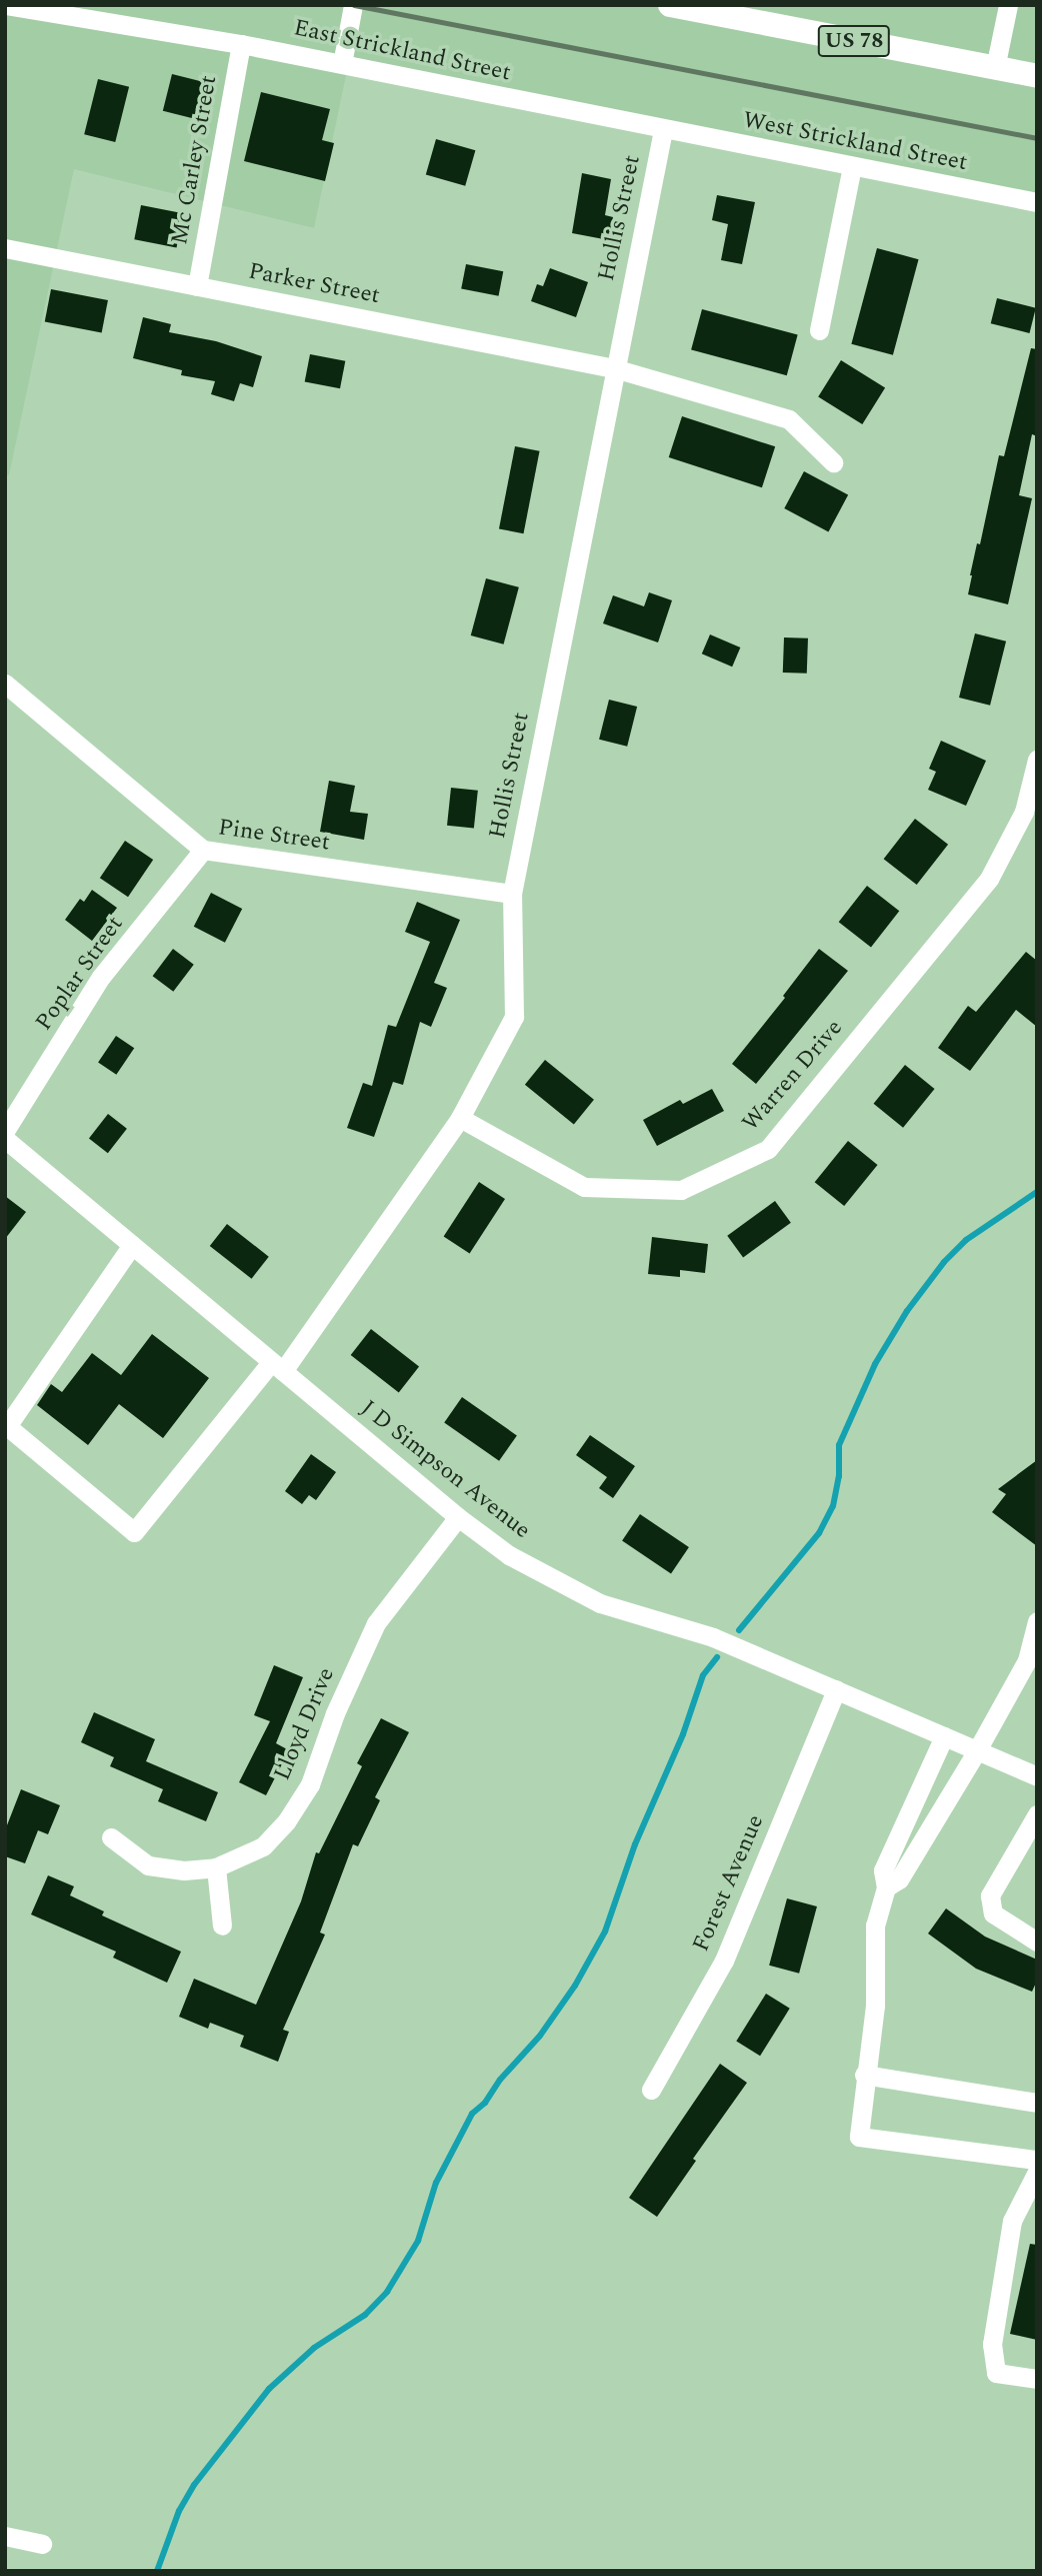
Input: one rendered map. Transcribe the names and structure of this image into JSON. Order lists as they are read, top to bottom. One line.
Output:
{"streets":{"main road":["US 78"],"street":["East Strickland Street","West Strickland Street","Mc Carley Street","Hollis Street","Parker Street","Pine Street","Poplar Street","Warren Drive","J D Simpson Avenue","Lloyd Drive","Forest Avenue"]},"crossings":[["East Strickland Street","West Strickland Street"],["East Strickland Street","Mc Carley Street"],["East Strickland Street","Hollis Street"],["West Strickland Street","Hollis Street"],["Mc Carley Street","Parker Street"],["Hollis Street","Parker Street"],["Hollis Street","Pine Street"],["Hollis Street","Warren Drive"],["Hollis Street","J D Simpson Avenue"],["Pine Street","Poplar Street"],["J D Simpson Avenue","Lloyd Drive"],["J D Simpson Avenue","Forest Avenue"]]}
